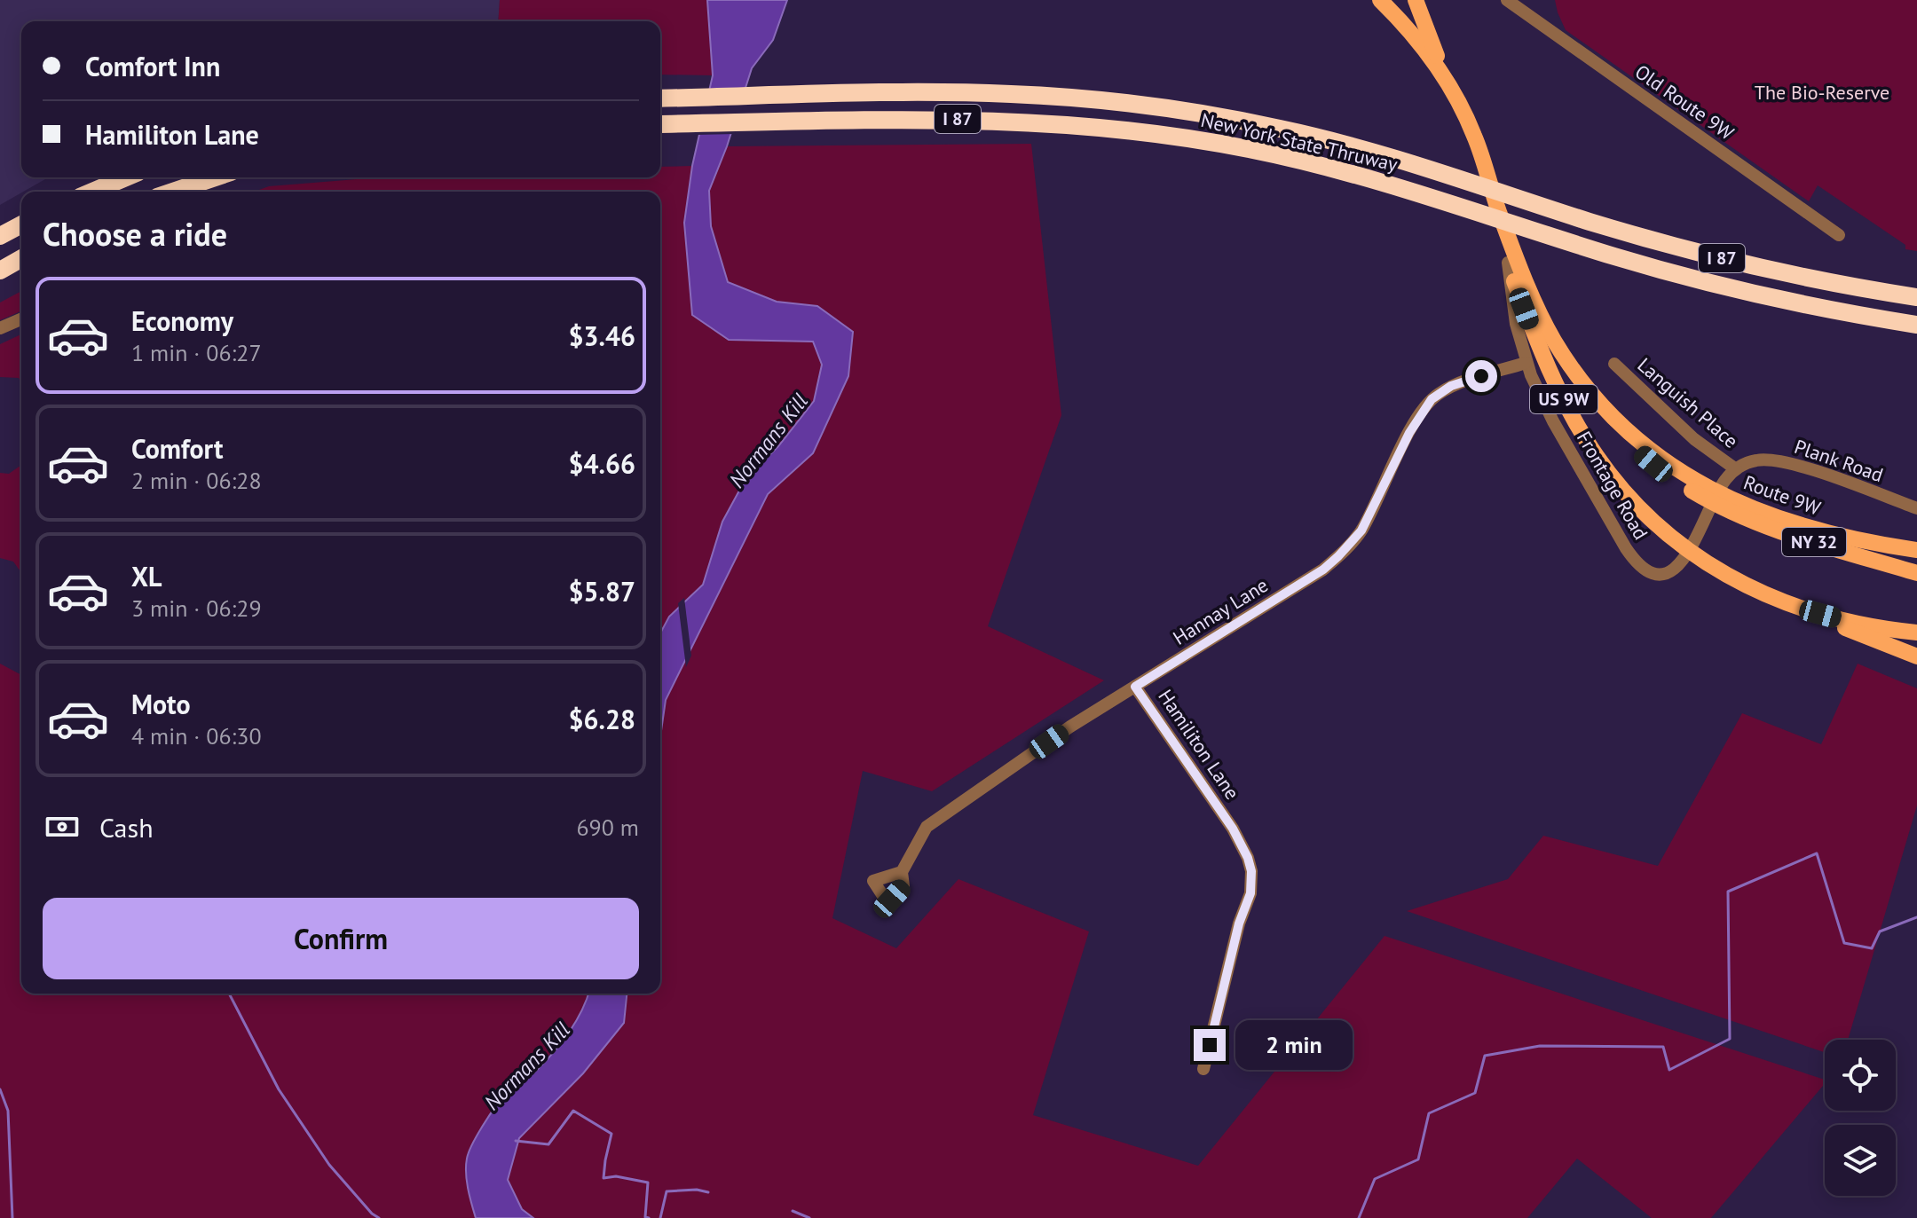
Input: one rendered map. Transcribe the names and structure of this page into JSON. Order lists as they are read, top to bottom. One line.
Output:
{"streets":{"highway":["I 87","New York State Thruway"],"main road":["US 9W","Route 9W","NY 32"],"street":["Old Route 9W","Languish Place","Plank Road","Frontage Road","Hannay Lane","Hamiliton Lane"]},"crossings":[["US 9W","Frontage Road"],["US 9W","Route 9W"],["US 9W","NY 32"],["Languish Place","Plank Road"],["Frontage Road","Route 9W"],["Frontage Road","NY 32"],["Frontage Road","Hannay Lane"],["Route 9W","NY 32"],["Hannay Lane","Hamiliton Lane"]],"water":["Normans Kill"],"parks":["The Bio-Reserve"],"page":{"banner":["Comfort Inn","Hamiliton Lane"],"heading":"Choose a ride","list":[{"name":"Economy","note":"1 min · 06:27","value":"$3.46"},{"name":"Comfort","note":"2 min · 06:28","value":"$4.66"},{"name":"XL","note":"3 min · 06:29","value":"$5.87"},{"name":"Moto","note":"4 min · 06:30","value":"$6.28"}],"pay":["Cash","690 m"],"buttons":"Confirm","bubble":"2 min"}}
